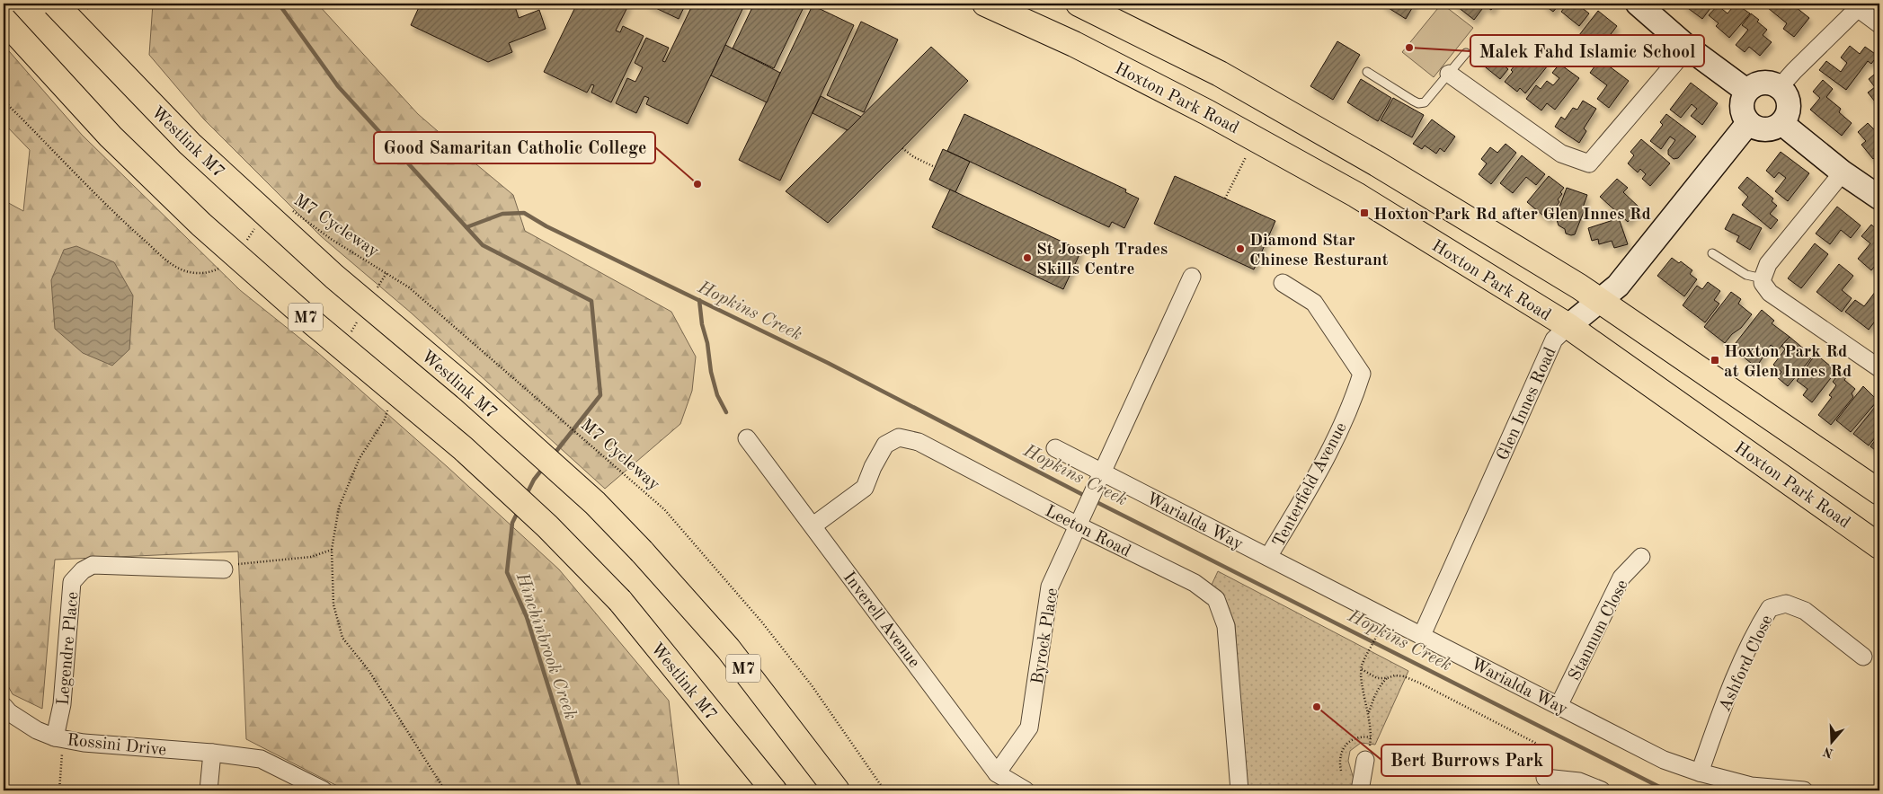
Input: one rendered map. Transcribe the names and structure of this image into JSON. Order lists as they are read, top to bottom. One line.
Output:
{"streets":{"main road":["Hoxton Park Road","Westlink M7","M7"],"street":["Glen Innes Road","Tenterfield Avenue","Warialda Way","Leeton Road","Inverell Avenue","Stannum Close","Byrock Place","Legendre Place","Ashford Close","Rossini Drive"],"path":["M7 Cycleway"]},"crossings":[["Hoxton Park Road","Glen Innes Road"],["Glen Innes Road","Warialda Way"],["Tenterfield Avenue","Warialda Way"],["Warialda Way","Stannum Close"],["Warialda Way","Byrock Place"],["Warialda Way","Ashford Close"],["Leeton Road","Inverell Avenue"],["Leeton Road","Byrock Place"],["Inverell Avenue","Byrock Place"],["Legendre Place","Rossini Drive"]],"water":["Hopkins Creek","Hinchinbrook Creek"],"places":{"other":["Malek Fahd Islamic School","Good Samaritan Catholic College","Diamond Star Chinese Resturant","St Joseph Trades Skills Centre","Bert Burrows Park"],"transit":["Hoxton Park Rd after Glen Innes Rd","Hoxton Park Rd at Glen Innes Rd"]},"north":"bottom"}
